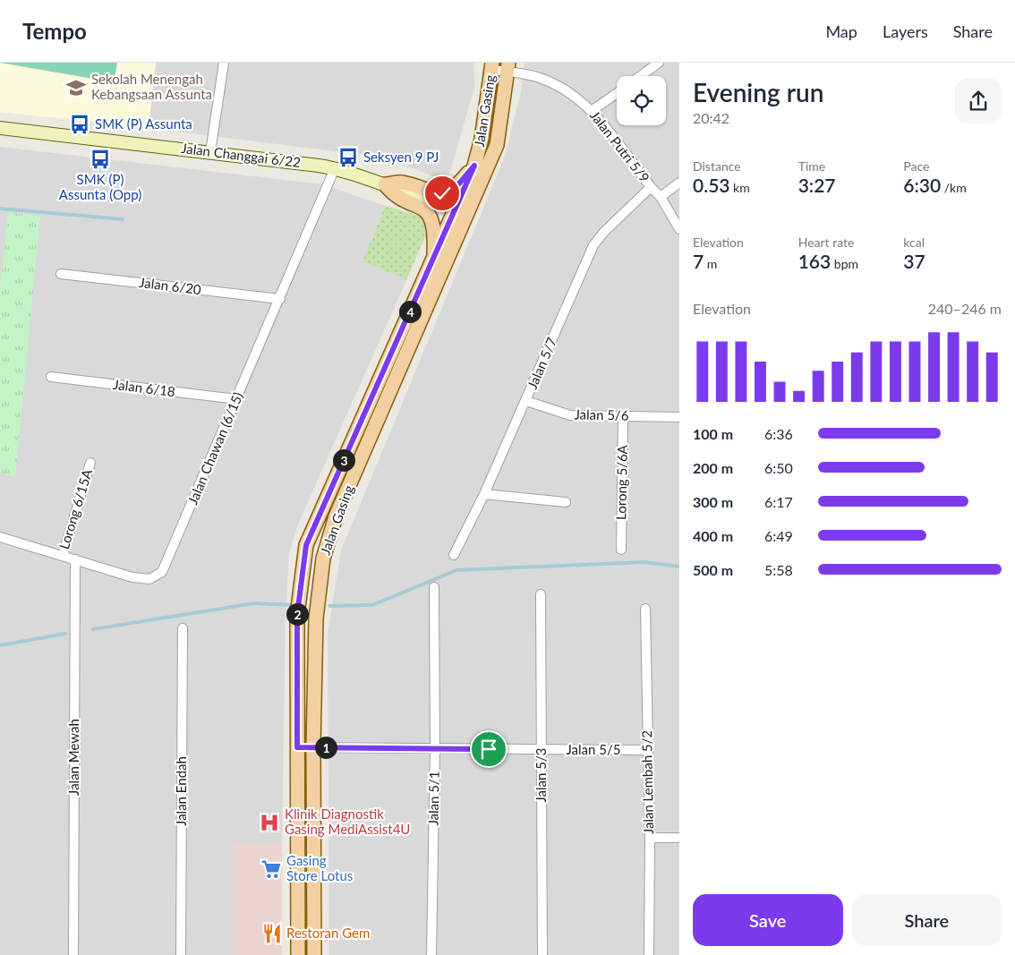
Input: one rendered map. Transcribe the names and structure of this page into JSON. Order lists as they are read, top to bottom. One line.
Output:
{"streets":{"main road":["Jalan Gasing"],"street":["Jalan Putri 5/9","Jalan Changgai 6/22","Jalan 6/20","Jalan 5/7","Jalan 6/18","Jalan 5/6","Jalan Chawan (6/15)","Lorong 5/6A","Lorong 6/15A","Jalan 5/5","Jalan Mewah","Jalan 5/3","Jalan Lembah 5/2","Jalan Endah","Jalan 5/1"]},"crossings":[["Jalan Gasing","Jalan Putri 5/9"],["Jalan Gasing","Jalan Changgai 6/22"],["Jalan Gasing","Jalan 5/5"],["Jalan Putri 5/9","Jalan 5/7"],["Jalan Changgai 6/22","Jalan Chawan (6/15)"],["Jalan 6/20","Jalan Chawan (6/15)"],["Jalan 5/7","Jalan 5/6"],["Jalan 6/18","Jalan Chawan (6/15)"],["Jalan 5/6","Lorong 5/6A"],["Jalan Chawan (6/15)","Lorong 6/15A"],["Jalan Chawan (6/15)","Jalan Mewah"],["Jalan 5/5","Jalan 5/3"],["Jalan 5/5","Jalan Lembah 5/2"],["Jalan 5/5","Jalan 5/1"]],"places":{"school or university":["Sekolah Menengah Kebangsaan Assunta"],"bus stop":["SMK (P) Assunta","Seksyen 9 PJ","SMK (P) Assunta (Opp)"],"hospital":["Klinik Diagnostik Gasing MediAssist4U"],"supermarket":["Gasing Store Lotus"],"restaurant":["Restoran Gem"]},"page":{"header":"Tempo","nav":["Map","Layers","Share"],"heading":["Evening run","20:42"],"stats":[["Distance","0.53 km"],["Time","3:27"],["Pace","6:30 /km"],["Elevation","7 m"],["Heart rate","163 bpm"],["kcal","37"]],"chart":["Elevation","240–246 m"],"pins":["4","3","2","1"],"list":[{"name":"100 m","note":"6:36"},{"name":"200 m","note":"6:50"},{"name":"300 m","note":"6:17"},{"name":"400 m","note":"6:49"},{"name":"500 m","note":"5:58"}],"buttons":["Save","Share"]}}
